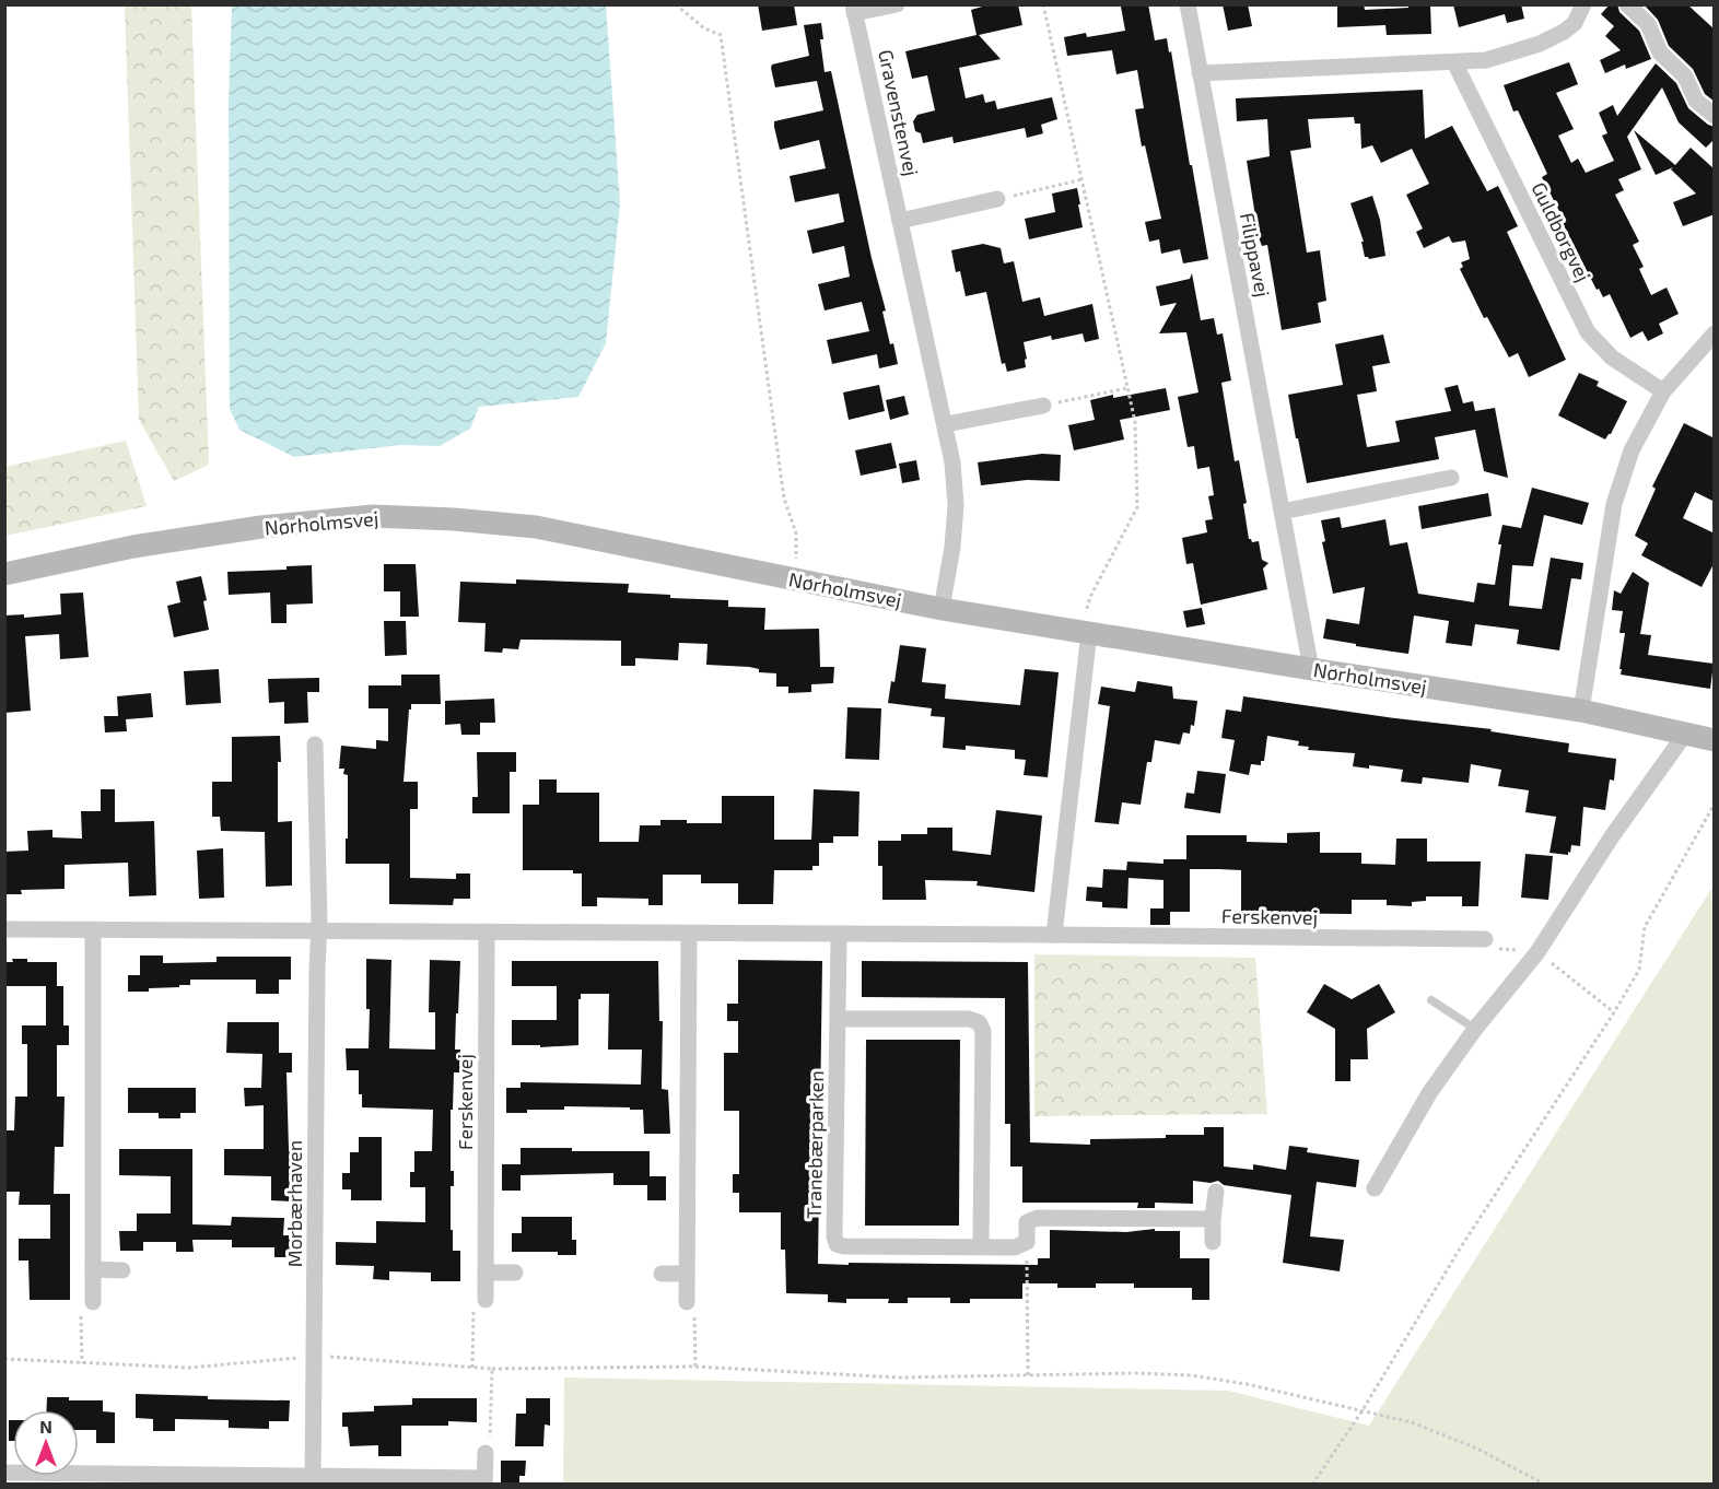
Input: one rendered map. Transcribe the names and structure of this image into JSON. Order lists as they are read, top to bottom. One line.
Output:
{"streets":{"street":["Gravenstenvej","Guldborgvej","Filippavej","Nørholmsvej","Ferskenvej","Tranebærparken","Morbærhaven"]},"crossings":[["Gravenstenvej","Nørholmsvej"],["Filippavej","Nørholmsvej"],["Ferskenvej","Tranebærparken"],["Ferskenvej","Morbærhaven"]],"north":"top"}
